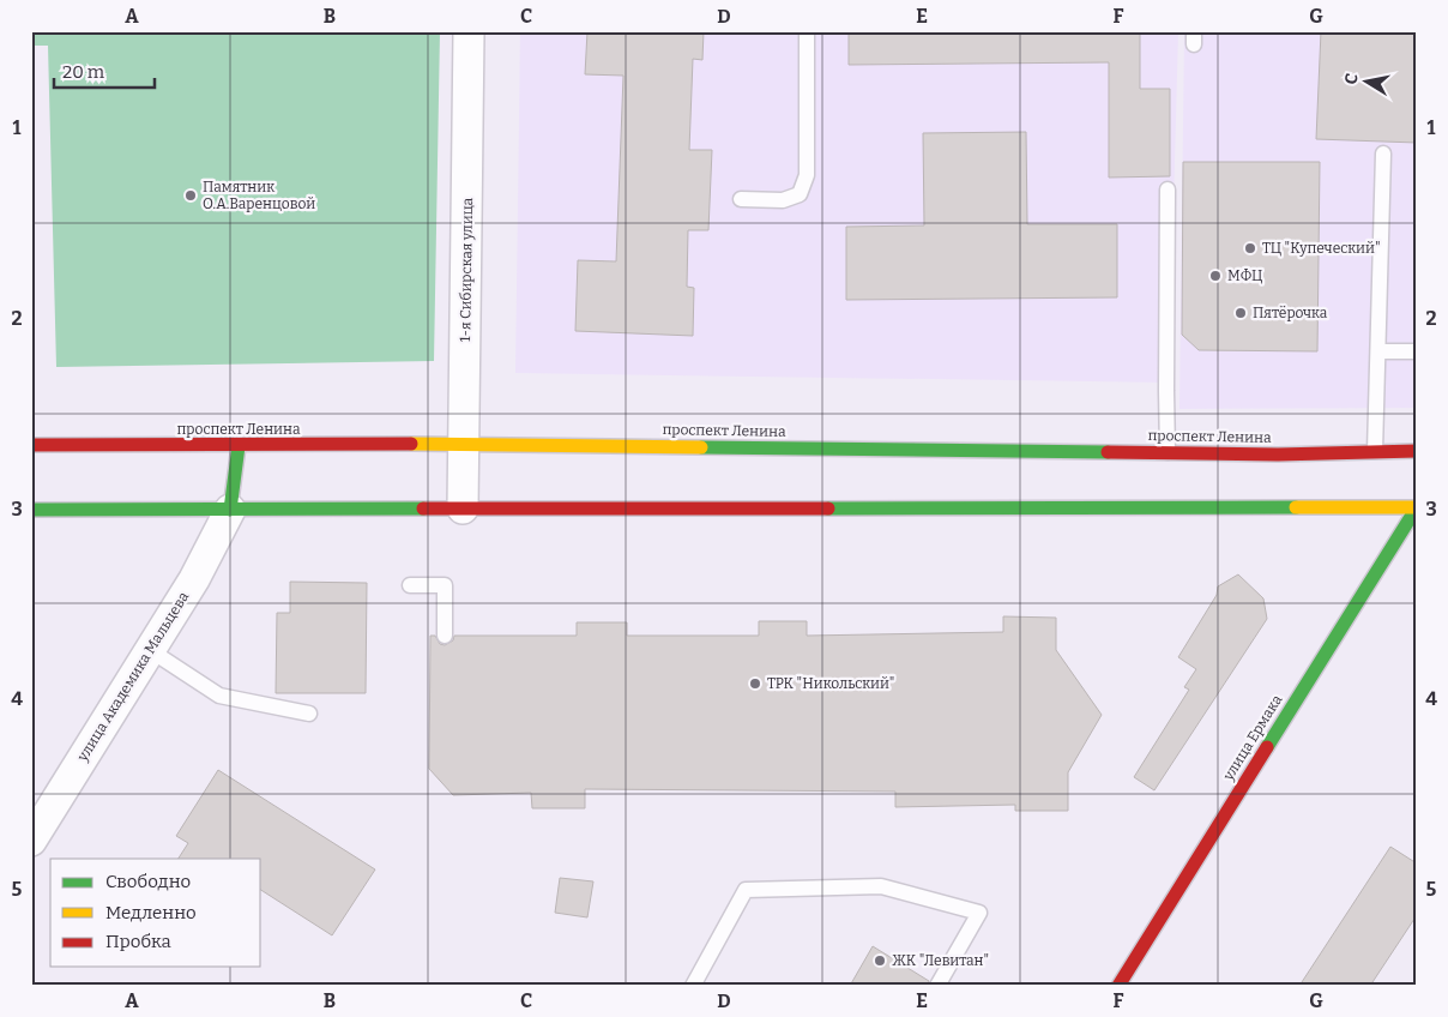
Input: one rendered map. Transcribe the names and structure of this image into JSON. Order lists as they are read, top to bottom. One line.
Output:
{"streets":{"main road":["проспект Ленина","улица Ермака"],"street":["1-я Сибирская улица","улица Академика Мальцева"]},"crossings":[["1-я Сибирская улица","проспект Ленина"]],"places":["Памятник О.А.Варенцовой","ТЦ \"Купеческий\"","МФЦ","Пятёрочка","ТРК \"Никольский\"","ЖК \"Левитан\""],"legend":["Свободно","Медленно","Пробка"],"scale_bar":"20 m","north":"left","grid":{"columns":["A","B","C","D","E","F","G"],"rows":["1","2","3","4","5"]}}
